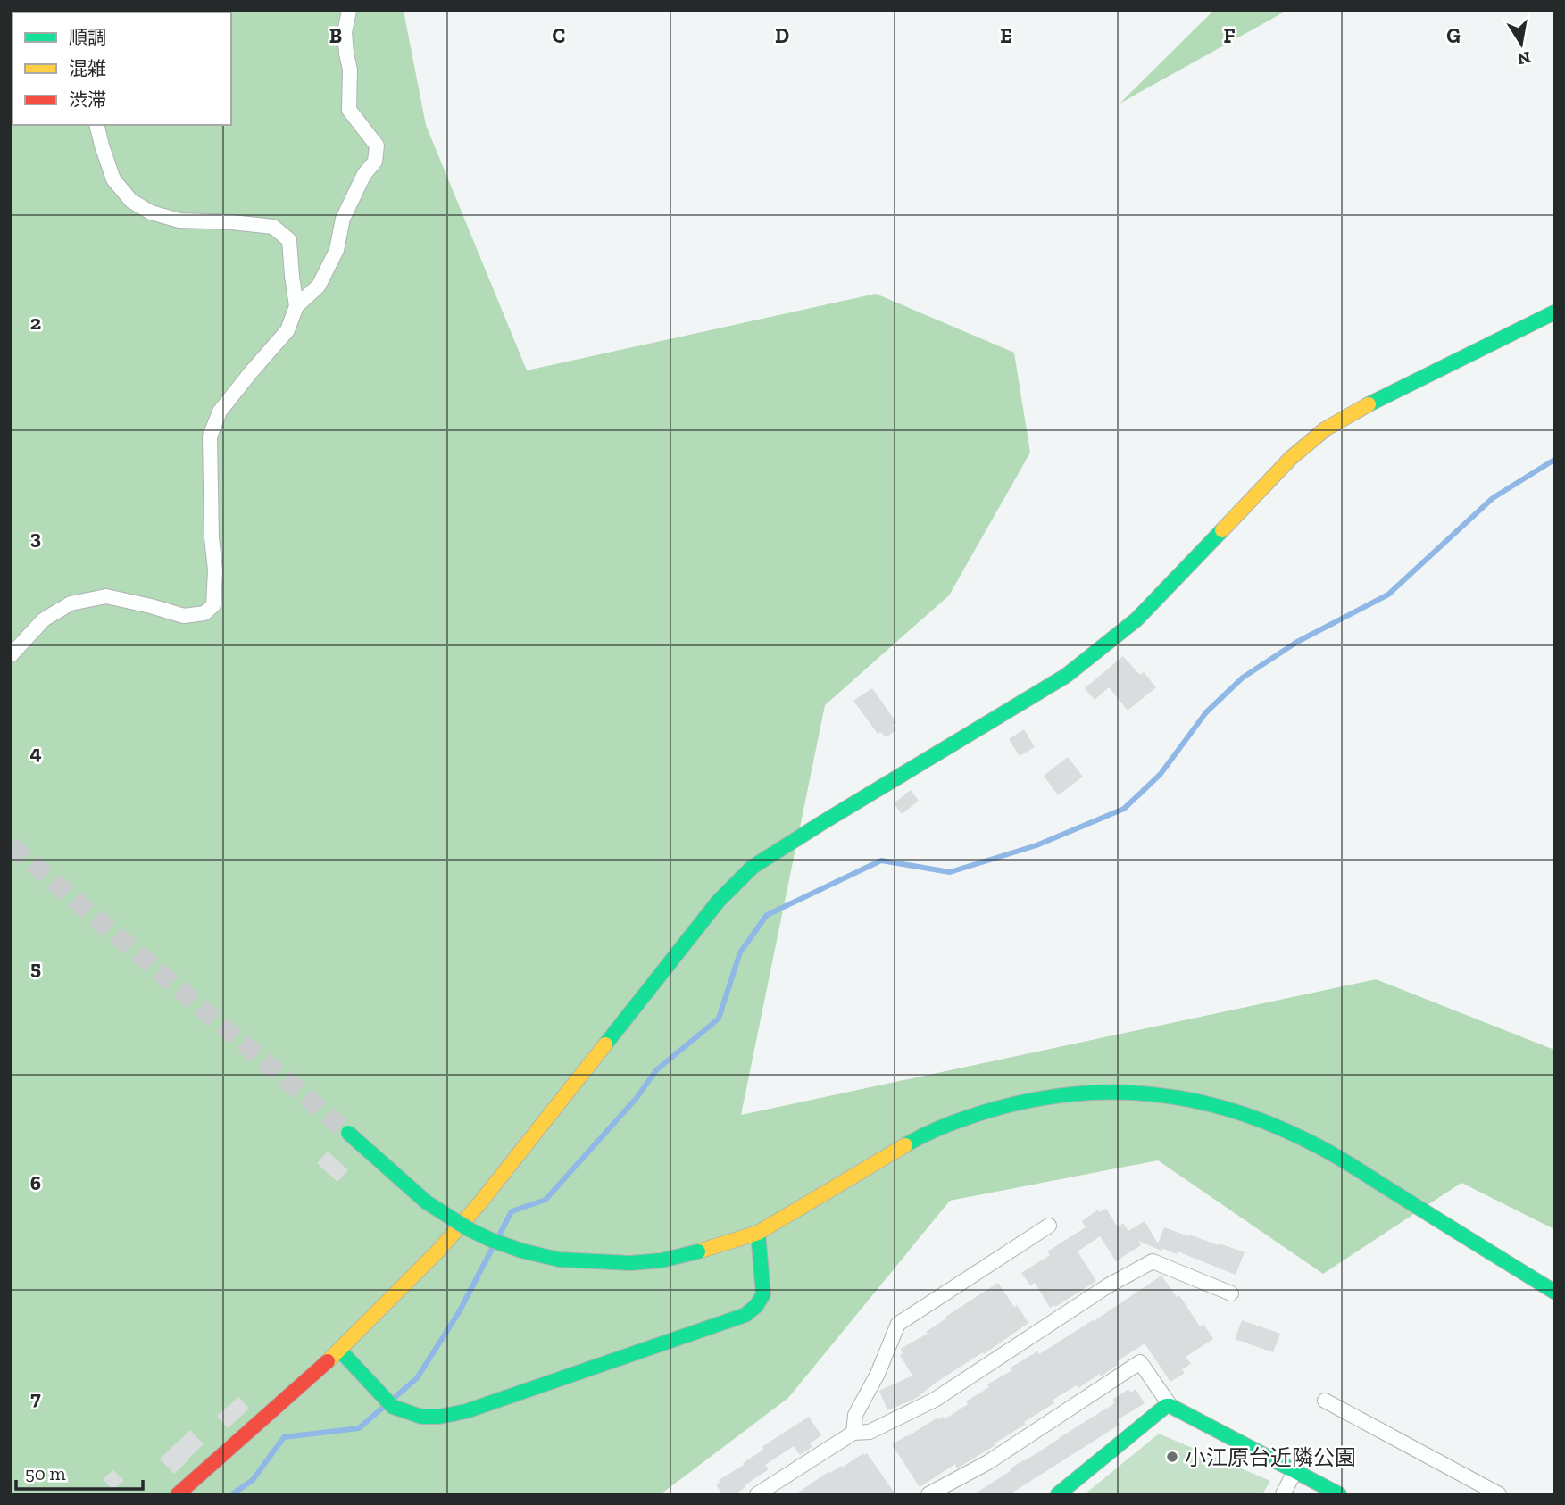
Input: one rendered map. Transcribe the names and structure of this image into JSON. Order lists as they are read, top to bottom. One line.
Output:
{"places":["小江原台近隣公園"],"legend":["順調","混雑","渋滞"],"scale_bar":"50 m","north":"bottom","grid":{"columns":["B","C","D","E","F","G"],"rows":["2","3","4","5","6","7"]}}
